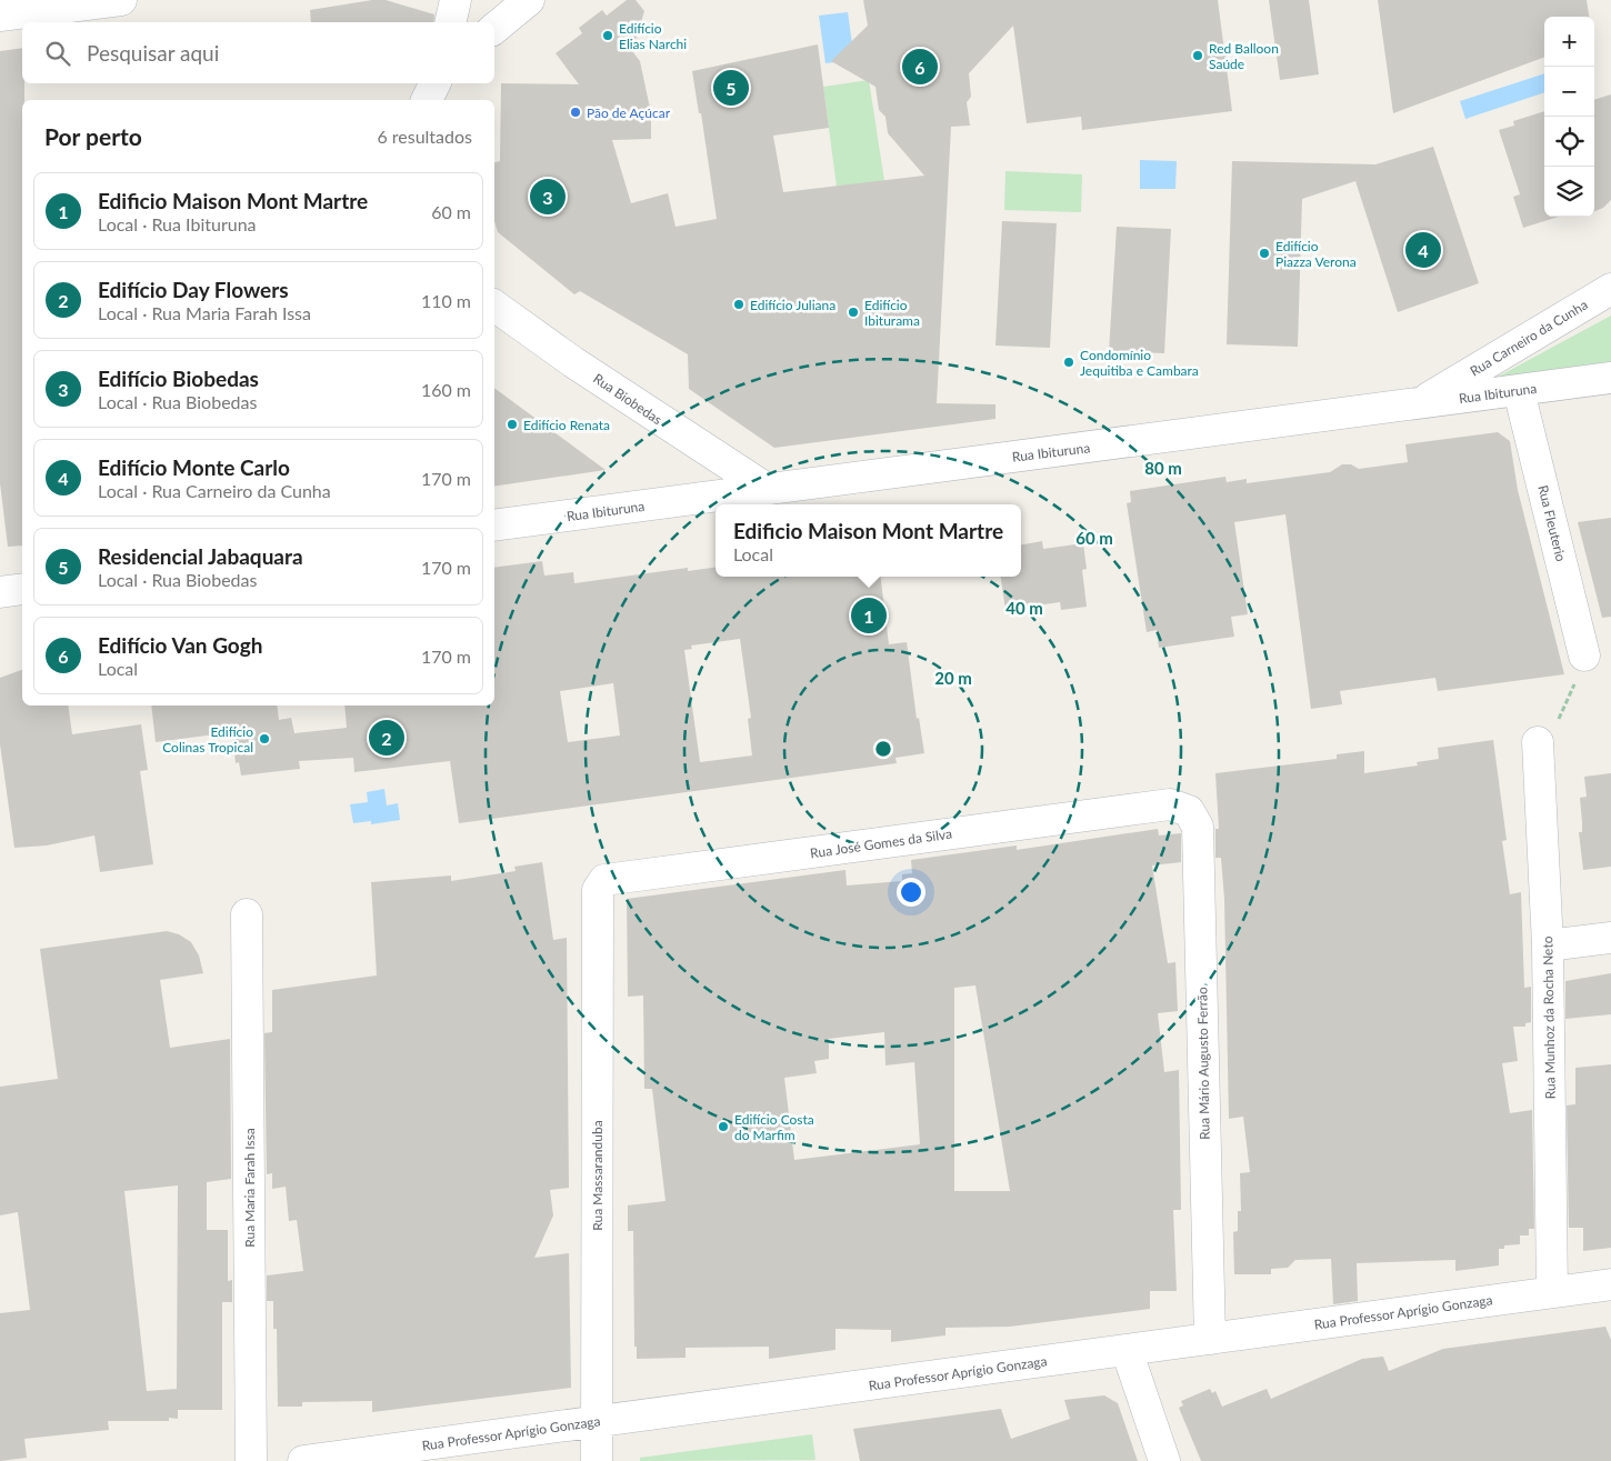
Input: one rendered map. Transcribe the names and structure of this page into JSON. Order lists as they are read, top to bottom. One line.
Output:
{"streets":{"street":["Rua Carneiro da Cunha","Rua Ibituruna","Rua Biobedas","Rua Fleuterio","Rua José Gomes da Silva","Rua Munhoz da Rocha Neto","Rua Mário Augusto Ferrão","Rua Massaranduba","Rua Maria Farah Issa","Rua Professor Aprígio Gonzaga"]},"crossings":[["Rua Carneiro da Cunha","Rua Ibituruna"],["Rua Ibituruna","Rua Biobedas"],["Rua Ibituruna","Rua Fleuterio"],["Rua José Gomes da Silva","Rua Mário Augusto Ferrão"],["Rua José Gomes da Silva","Rua Massaranduba"],["Rua Munhoz da Rocha Neto","Rua Professor Aprígio Gonzaga"],["Rua Mário Augusto Ferrão","Rua Professor Aprígio Gonzaga"],["Rua Massaranduba","Rua Professor Aprígio Gonzaga"]],"places":["Edifício Elias Narchi","Red Balloon Saúde","Pão de Açúcar","Edifício Piazza Verona","Edifício Juliana","Edifício Ibiturama","Condomínio Jequitiba e Cambara","Edifício Renata","Edifício Colinas Tropical","Edifício Costa do Marfim"],"page":{"map_buttons":["+","−"],"search":"Pesquisar aqui","pins":["6","5","3","4","1","2"],"heading":["Por perto","6 resultados"],"list":[{"mark":"1","name":"Edificio Maison Mont Martre","note":"Local · Rua Ibituruna","value":"60 m"},{"mark":"2","name":"Edifício Day Flowers","note":"Local · Rua Maria Farah Issa","value":"110 m"},{"mark":"3","name":"Edifício Biobedas","note":"Local · Rua Biobedas","value":"160 m"},{"mark":"4","name":"Edifício Monte Carlo","note":"Local · Rua Carneiro da Cunha","value":"170 m"},{"mark":"5","name":"Residencial Jabaquara","note":"Local · Rua Biobedas","value":"170 m"},{"mark":"6","name":"Edifício Van Gogh","note":"Local","value":"170 m"}],"popup":["Edificio Maison Mont Martre","Local"]},"rings":["80 m","60 m","40 m","20 m"]}
